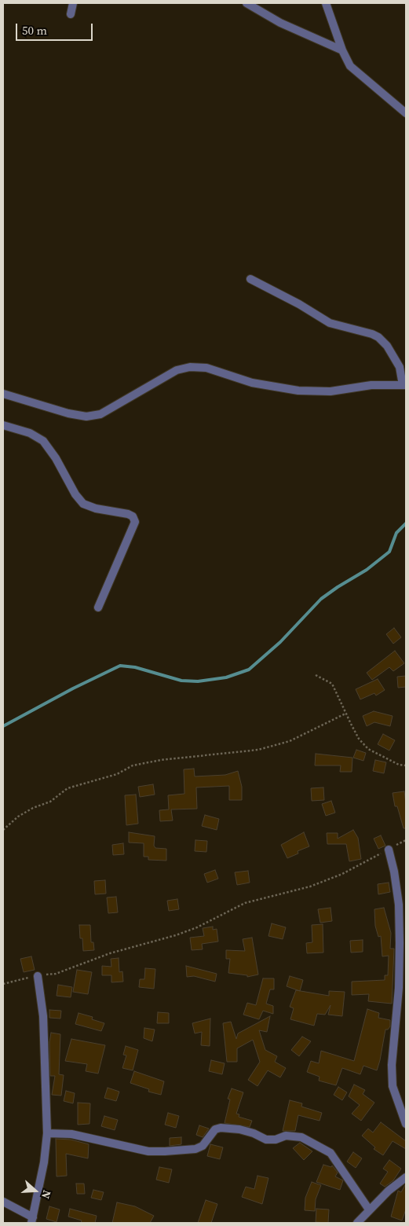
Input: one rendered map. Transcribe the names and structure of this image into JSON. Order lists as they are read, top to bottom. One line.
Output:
{"scale_bar":"50 m","north":"right"}
